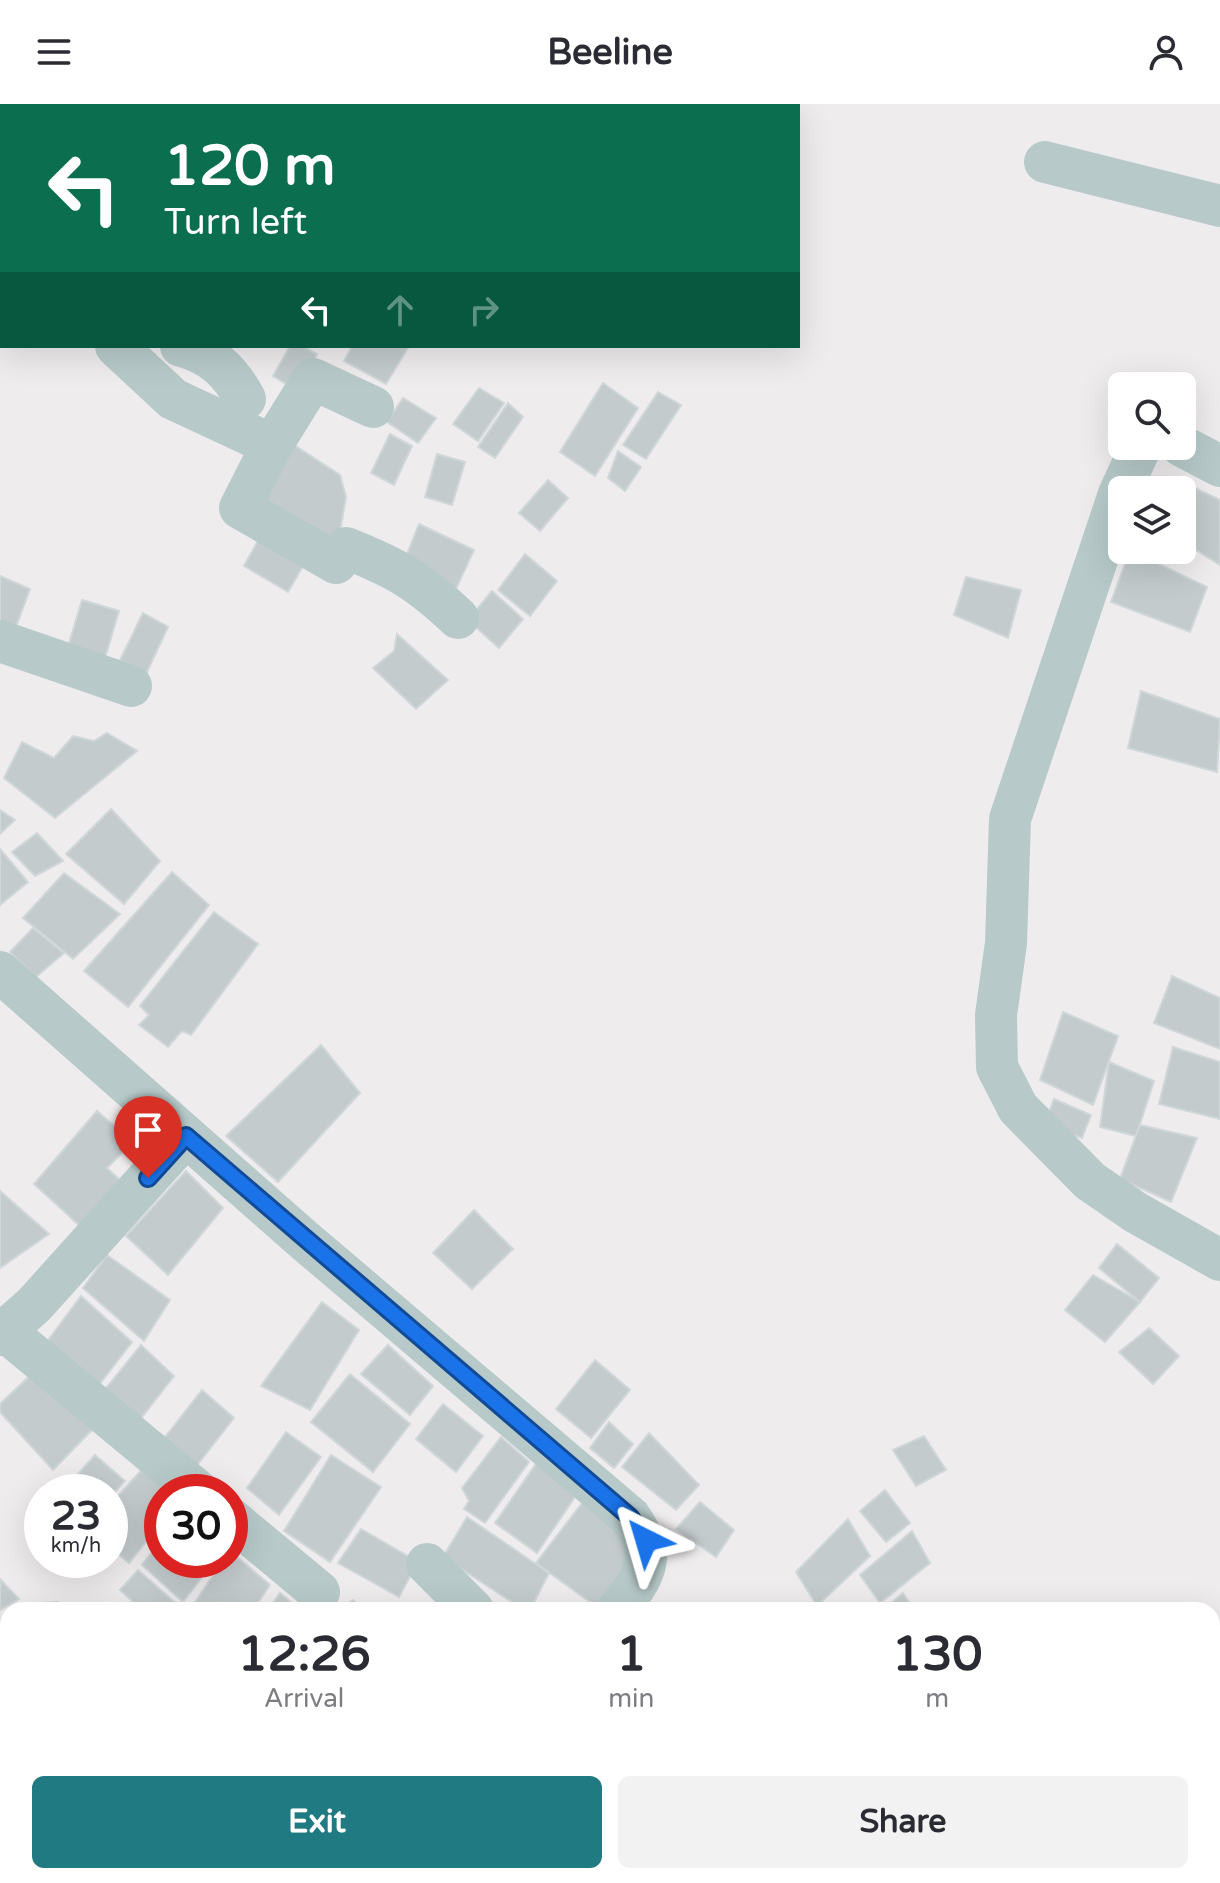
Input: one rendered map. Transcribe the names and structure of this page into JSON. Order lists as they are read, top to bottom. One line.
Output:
{"page":{"header":"Beeline","turn":["120 m","Turn left"],"speed":"23 km/h","limit":"30","eta":["12:26","Arrival","1","min","130","m"],"buttons":["Exit","Share"]}}
